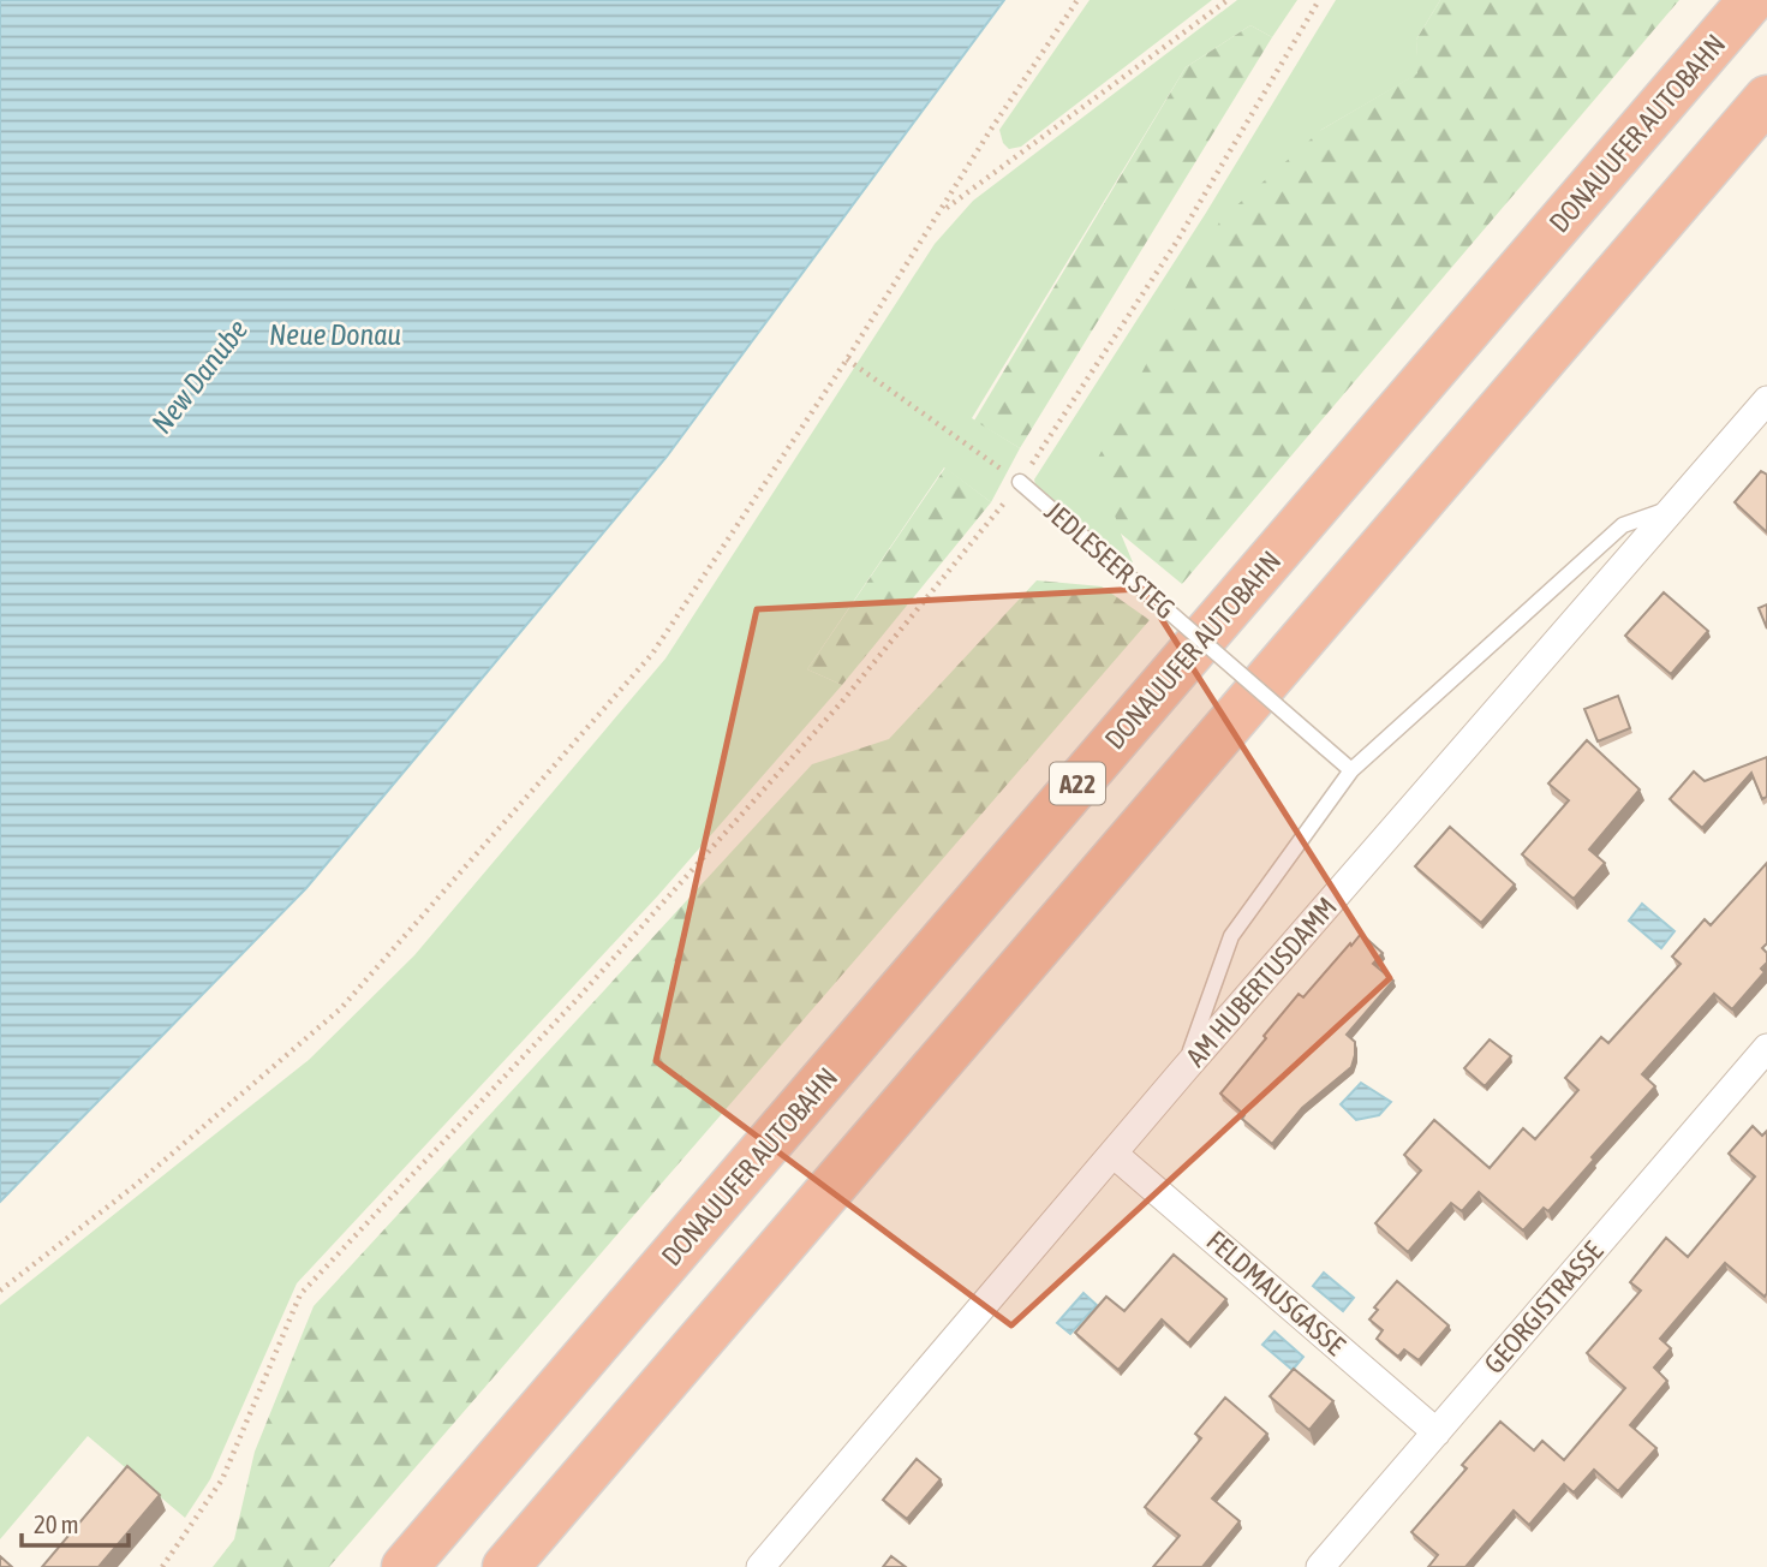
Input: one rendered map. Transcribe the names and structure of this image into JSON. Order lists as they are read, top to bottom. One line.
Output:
{"streets":{"highway":["DONAUUFER AUTOBAHN","A22"],"street":["AM HUBERTUSDAMM","FELDMAUSGASSE","GEORGISTRASSE"],"lane":["JEDLESEER STEG"]},"crossings":[["AM HUBERTUSDAMM","FELDMAUSGASSE"],["FELDMAUSGASSE","GEORGISTRASSE"]],"water":["Neue Donau","New Danube"],"scale_bar":"20 m"}
